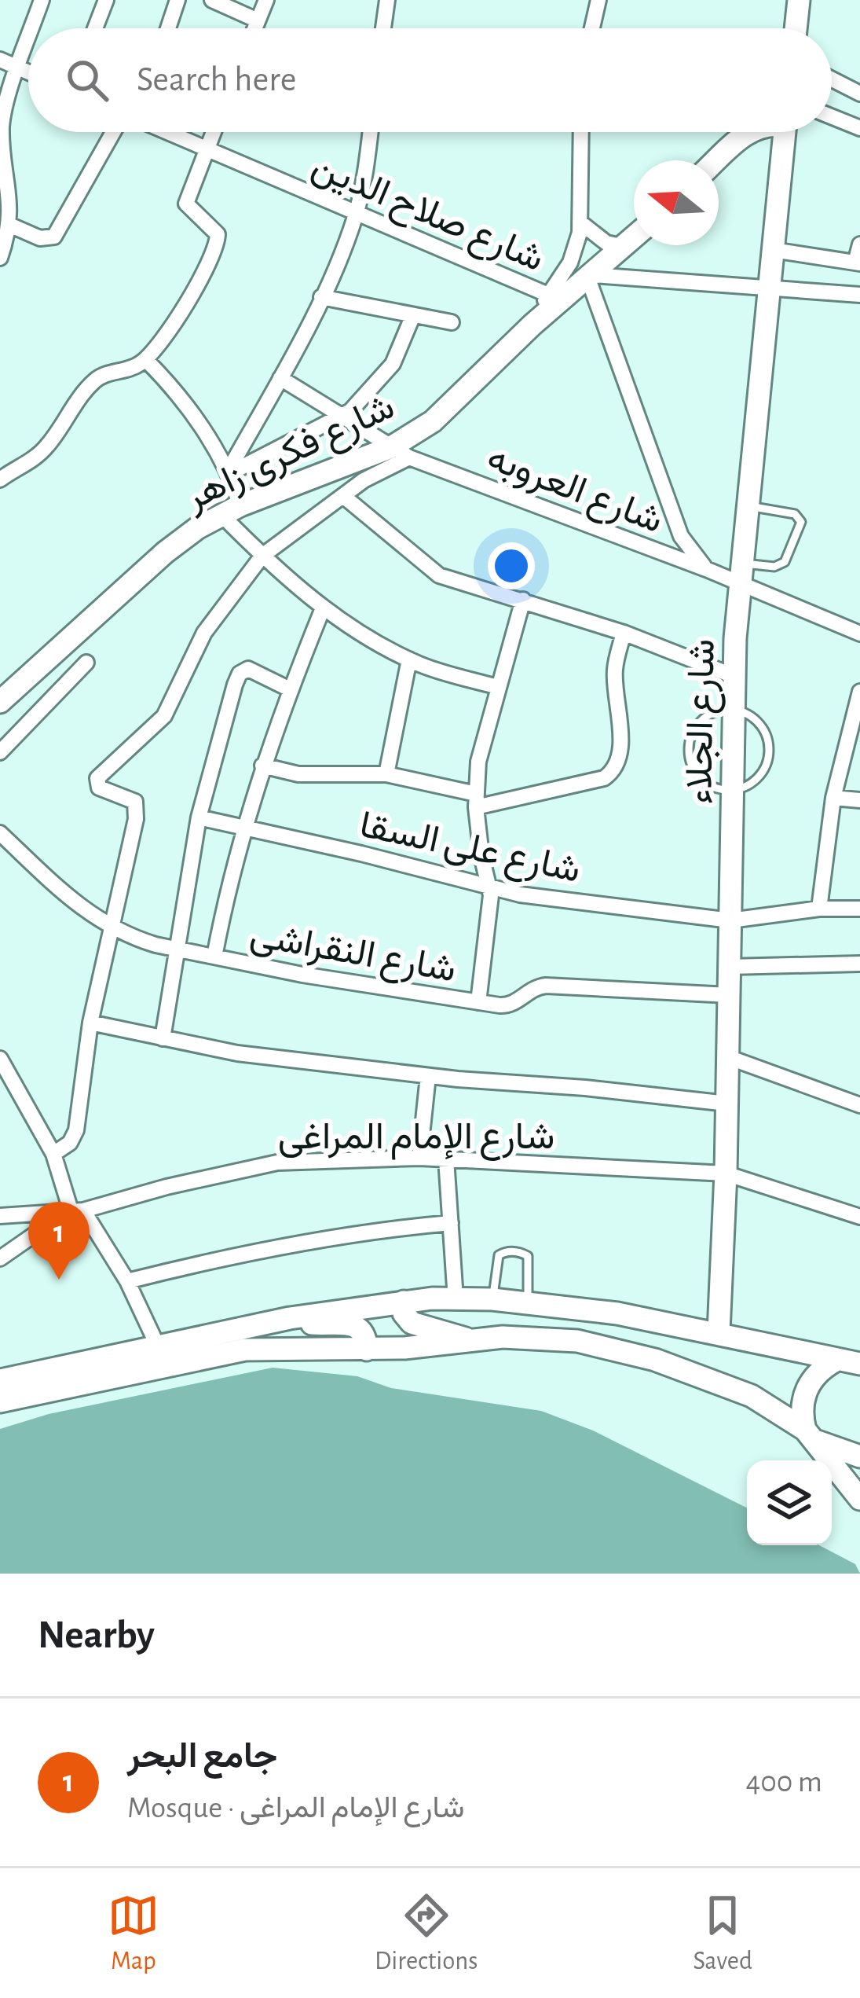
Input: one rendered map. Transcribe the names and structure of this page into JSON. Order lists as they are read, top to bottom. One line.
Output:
{"streets":{"street":["شارع صلاح الدين","شارع فكرى زاهر","شارع العروبه","شارع الجلاء","شارع على السقا","شارع النقراشى","شارع الإمام المراغى"]},"crossings":[["شارع فكرى زاهر","شارع العروبه"],["شارع العروبه","شارع الجلاء"],["شارع الجلاء","شارع على السقا"],["شارع الجلاء","شارع النقراشى"],["شارع الجلاء","شارع الإمام المراغى"]],"north":"left","page":{"search":"Search here","pins":"1","heading":"Nearby","list":[{"mark":"1","name":"جامع البحر","note":"Mosque · شارع الإمام المراغى","value":"400 m"}],"nav":["Map","Directions","Saved"]}}
